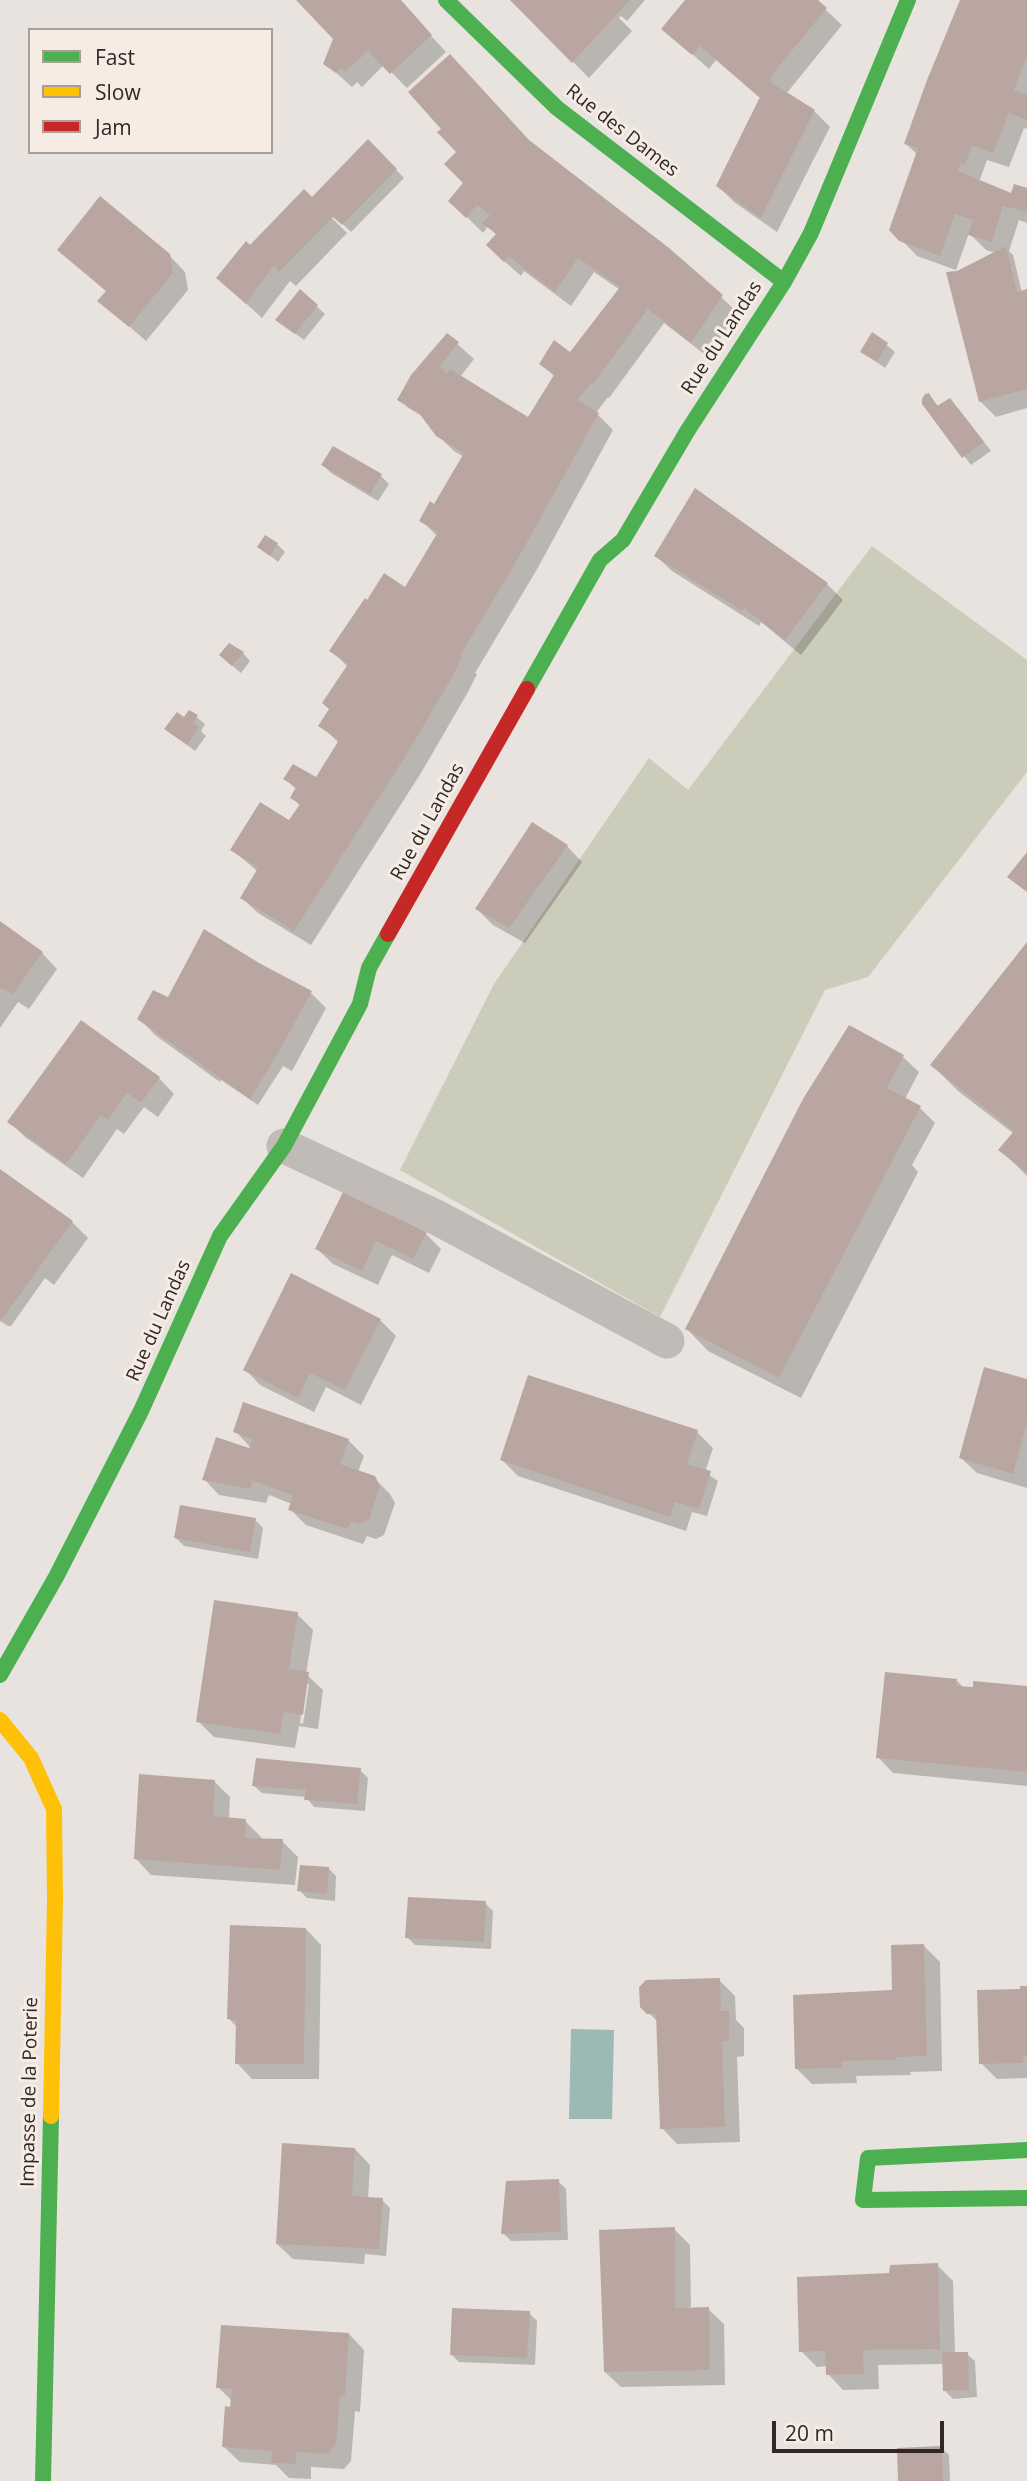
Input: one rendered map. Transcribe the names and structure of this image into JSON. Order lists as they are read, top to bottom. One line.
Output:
{"streets":{"street":["Rue des Dames","Rue du Landas","Impasse de la Poterie"]},"crossings":[["Rue des Dames","Rue du Landas"]],"legend":["Fast","Slow","Jam"],"scale_bar":"20 m"}
